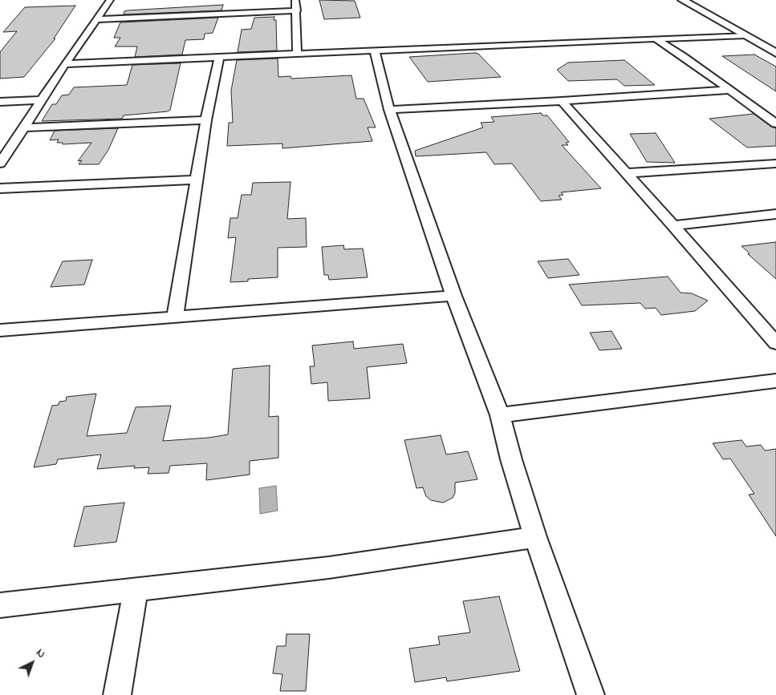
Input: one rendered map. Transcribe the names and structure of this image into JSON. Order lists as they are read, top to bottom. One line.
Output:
{"north":"top right"}
